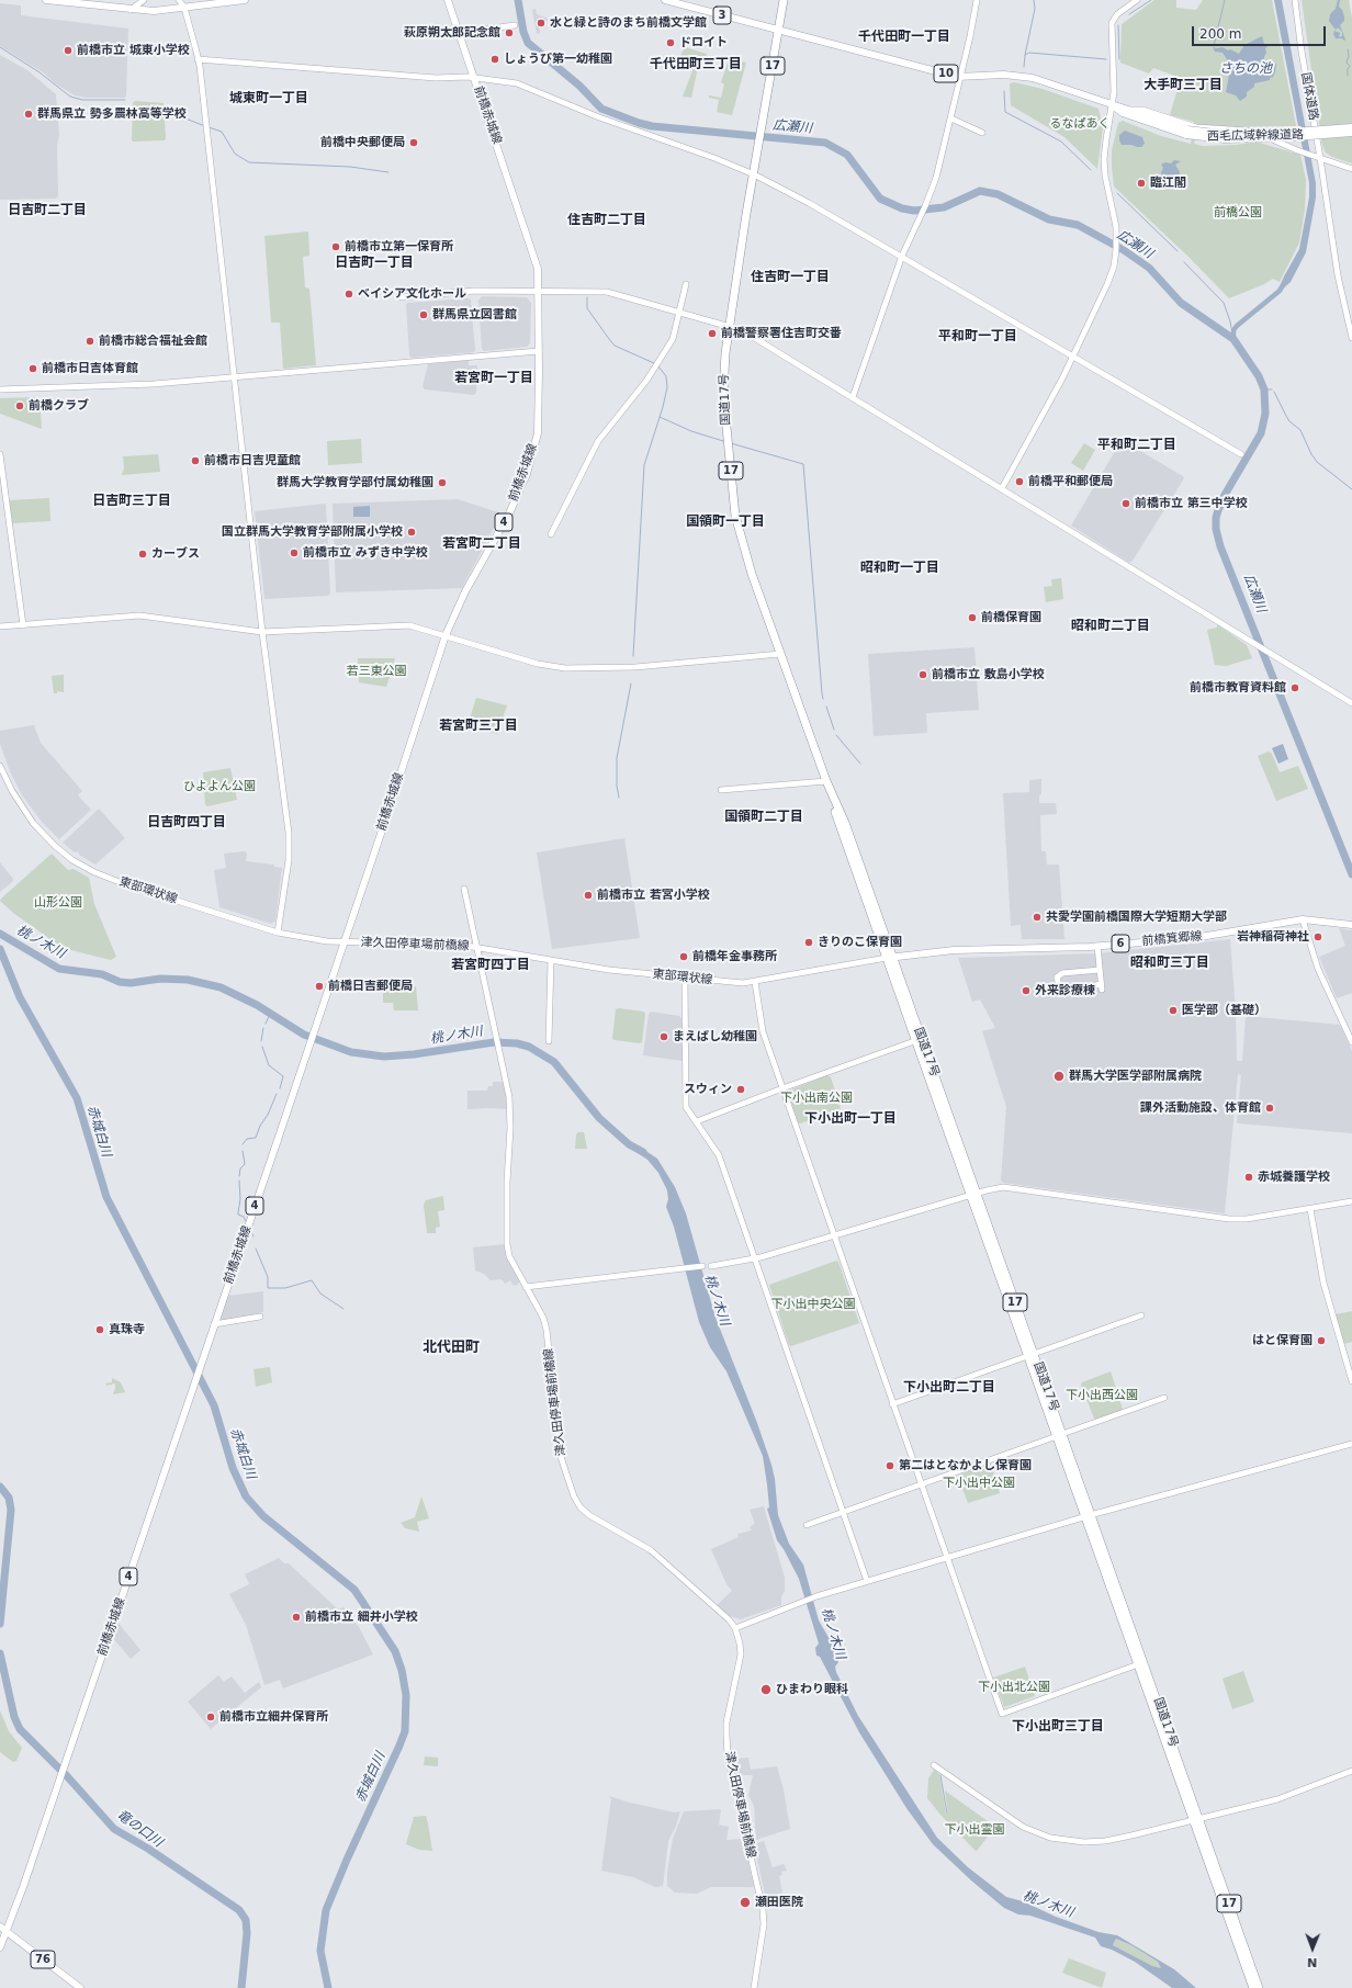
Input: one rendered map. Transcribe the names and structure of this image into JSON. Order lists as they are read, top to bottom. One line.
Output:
{"streets":{"highway":["17","国道17号"],"main road":["3","10","前橋赤城線","西毛広域幹線道路","4","前橋箕郷線","6","76"],"street":["国体道路","東部環状線","津久田停車場前橋線"]},"crossings":[["3","西毛広域幹線道路"],["3","国道17号"],["前橋赤城線","4"],["前橋赤城線","東部環状線"],["前橋赤城線","津久田停車場前橋線"],["前橋赤城線","76"],["西毛広域幹線道路","国道17号"],["国道17号","東部環状線"],["国道17号","前橋箕郷線"],["4","76"],["東部環状線","前橋箕郷線"],["東部環状線","津久田停車場前橋線"]],"districts":["千代田町一丁目","千代田町三丁目","大手町三丁目","城東町一丁目","日吉町二丁目","住吉町二丁目","日吉町一丁目","住吉町一丁目","平和町一丁目","若宮町一丁目","平和町二丁目","日吉町三丁目","国領町一丁目","若宮町二丁目","昭和町一丁目","昭和町二丁目","若宮町三丁目","国領町二丁目","日吉町四丁目","昭和町三丁目","若宮町四丁目","下小出町一丁目","北代田町","下小出町二丁目","下小出町三丁目"],"water":["さちの池","広瀬川","桃ノ木川","赤城白川","竜の口川"],"parks":["るなぱあく","前橋公園","若三東公園","ひよよん公園","山形公園","下小出南公園","下小出中央公園","下小出西公園","下小出中公園","下小出北公園","下小出霊園"],"places":["水と緑と詩のまち前橋文学館","萩原朔太郎記念館","ドロイト","前橋市立 城東小学校","しょうび第一幼稚園","群馬県立 勢多農林高等学校","前橋中央郵便局","臨江閣","前橋市立第一保育所","ベイシア文化ホール","群馬県立図書館","前橋警察署住吉町交番","前橋市総合福祉会館","前橋市日吉体育館","前橋クラブ","前橋市日吉児童館","前橋平和郵便局","群馬大学教育学部付属幼稚園","前橋市立 第三中学校","国立群馬大学教育学部附属小学校","前橋市立 みずき中学校","カーブス","前橋保育園","前橋市立 敷島小学校","前橋市教育資料館","前橋市立 若宮小学校","共愛学園前橋国際大学短期大学部","岩神稲荷神社","きりのこ保育園","前橋年金事務所","前橋日吉郵便局","外来診療棟","医学部（基礎）","まえばし幼稚園","群馬大学医学部附属病院","スウィン","課外活動施設、体育館","赤城養護学校","真珠寺","はと保育園","第二はとなかよし保育園","前橋市立 細井小学校","ひまわり眼科","前橋市立細井保育所","瀬田医院"],"scale_bar":"200 m","north":"bottom"}
